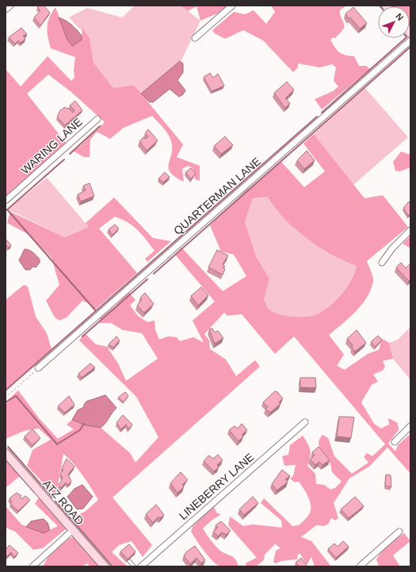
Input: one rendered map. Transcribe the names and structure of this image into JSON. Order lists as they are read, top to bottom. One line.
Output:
{"streets":{"street":["WARING LANE","QUARTERMAN LANE","LINEBERRY LANE","ATZ ROAD"]},"north":"top right"}
